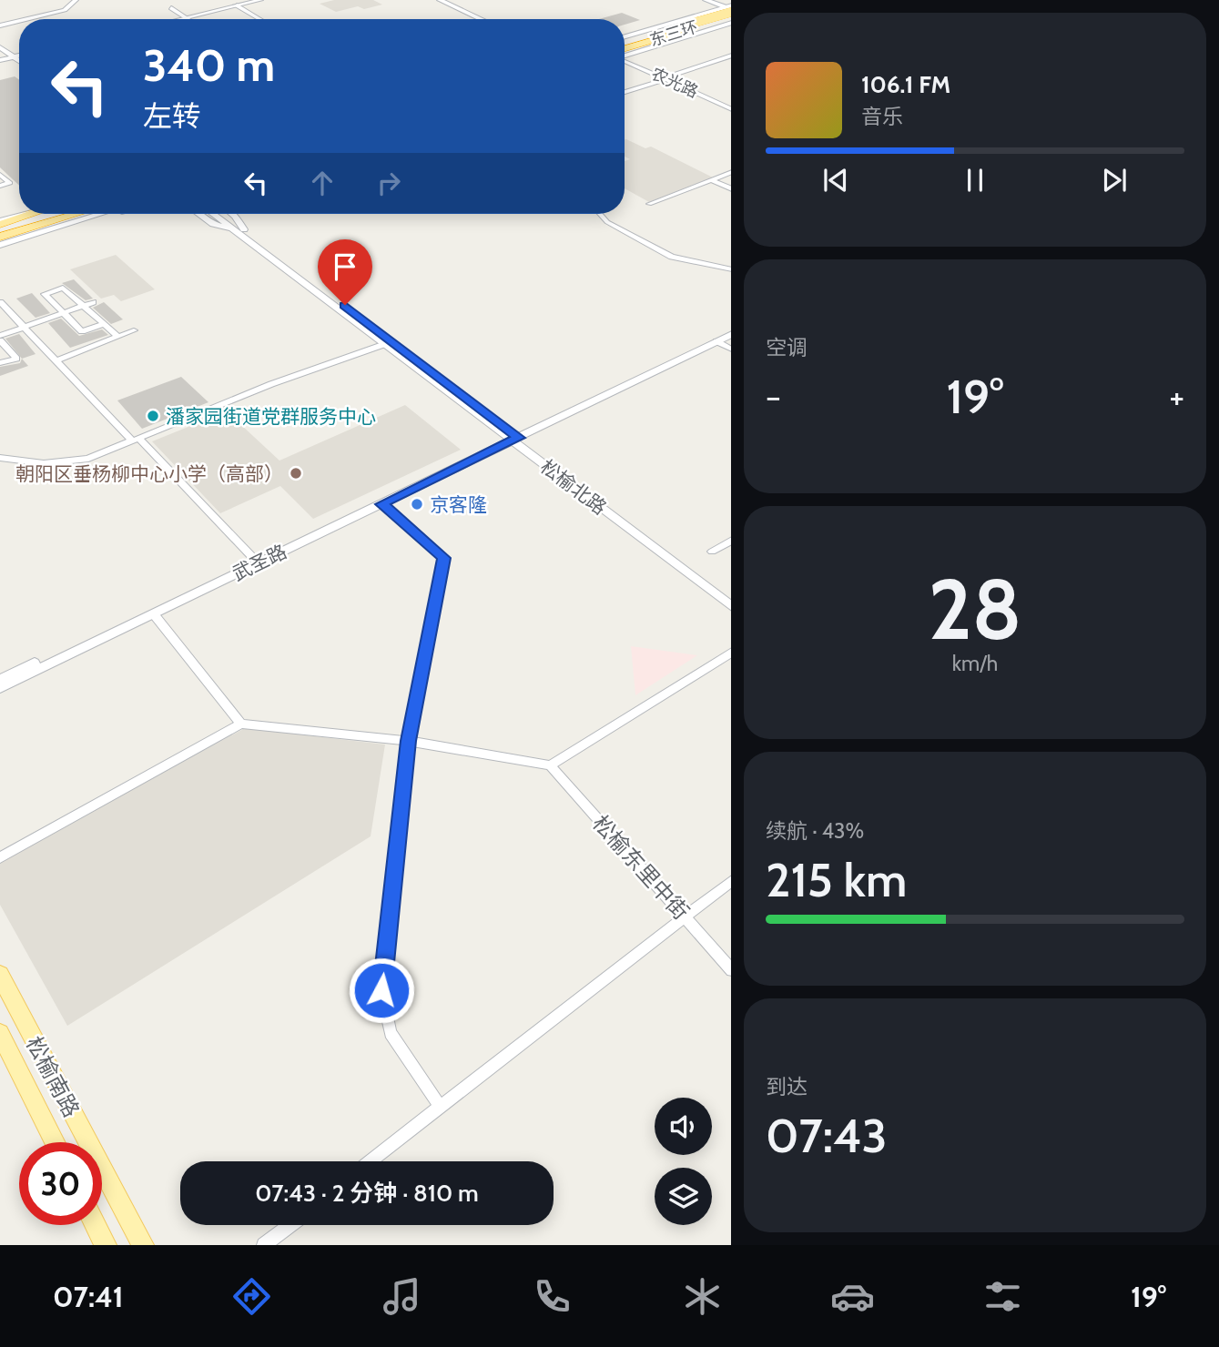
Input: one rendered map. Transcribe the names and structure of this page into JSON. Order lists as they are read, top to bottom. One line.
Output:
{"streets":{"highway":["东三环"],"main road":["松榆南路"],"street":["农光路","松榆北路","武圣路","松榆东里中街"]},"crossings":[["松榆北路","武圣路"]],"places":["潘家园街道党群服务中心","朝阳区垂杨柳中心小学（高部）","京客隆"],"page":{"turn":["340 m","左转"],"song":["106.1 FM","音乐"],"tile":["空调",["28","km/h"],["续航 · 43%","215 km"],["到达","07:43"]],"heat":["−","19°","+"],"limit":"30","trip":"07:43 · 2 分钟 · 810 m","tabs":["07:41","19°"]}}
